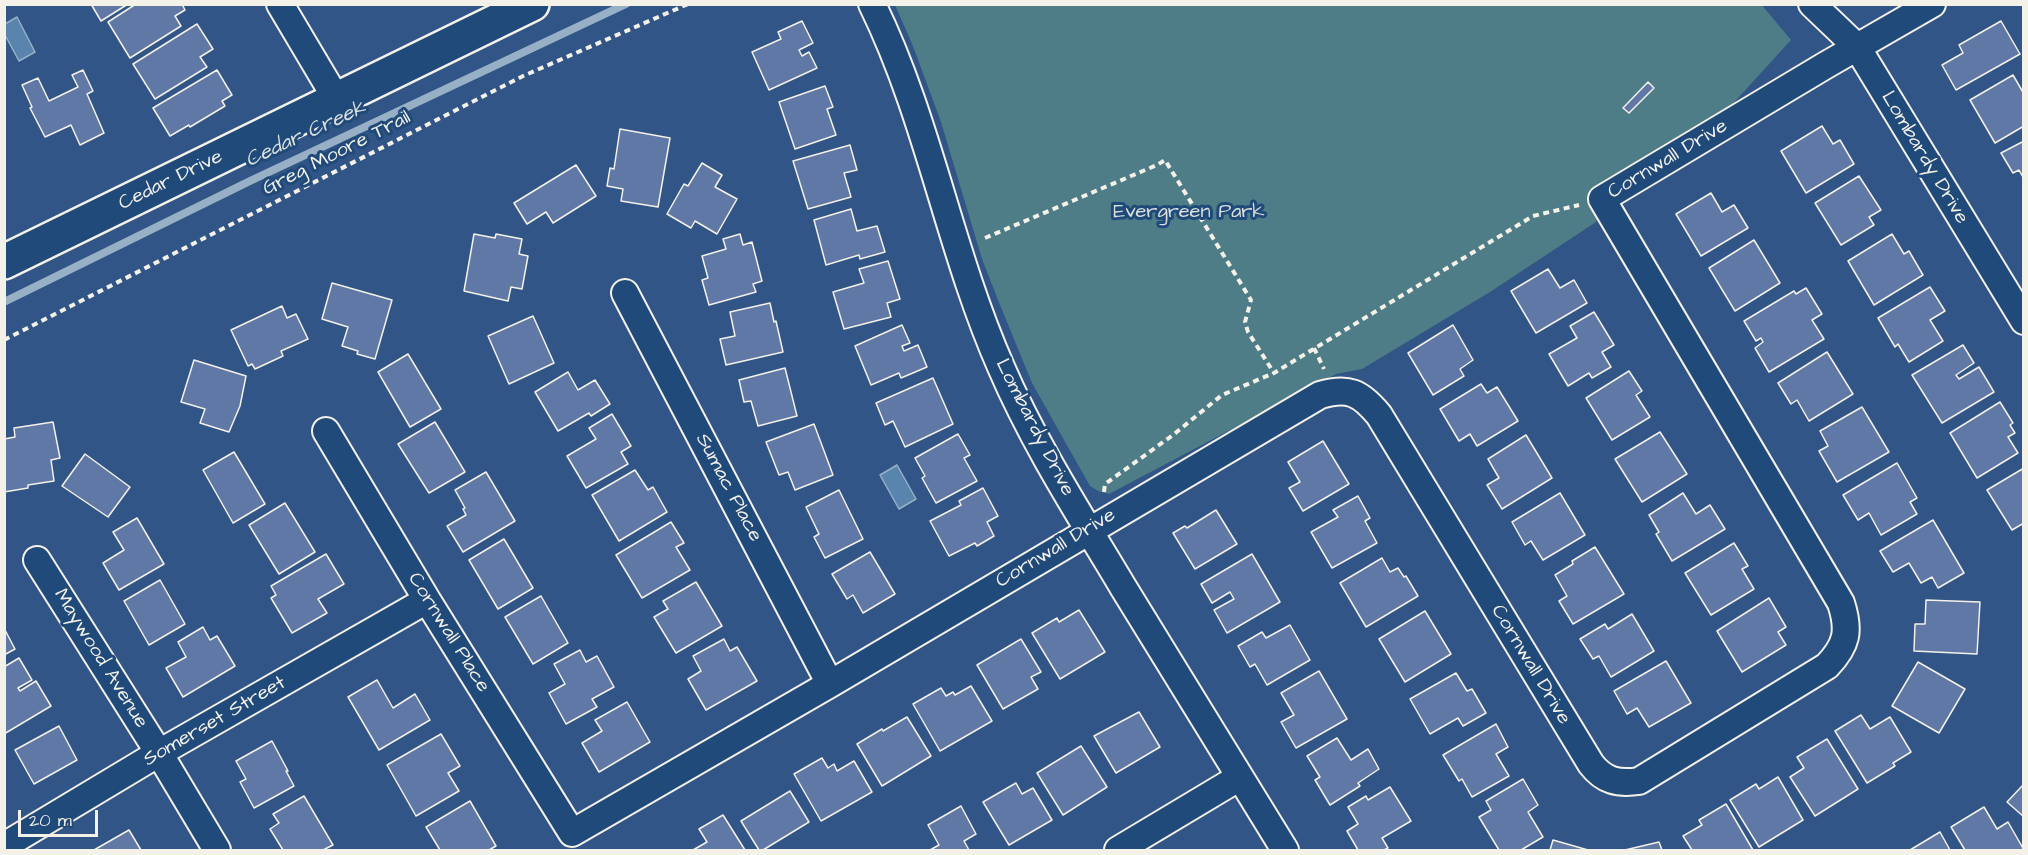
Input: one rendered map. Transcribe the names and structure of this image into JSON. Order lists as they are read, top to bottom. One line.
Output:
{"streets":{"street":["Lombardy Drive","Cornwall Drive","Cedar Drive","Sumac Place","Cornwall Place","Maywood Avenue","Somerset Street"],"path":["Greg Moore Trail"]},"crossings":[["Lombardy Drive","Cornwall Drive"],["Cornwall Drive","Sumac Place"],["Cornwall Drive","Cornwall Place"],["Cornwall Place","Somerset Street"],["Maywood Avenue","Somerset Street"]],"water":["Cedar Creek"],"parks":["Evergreen Park"],"scale_bar":"20 m"}
